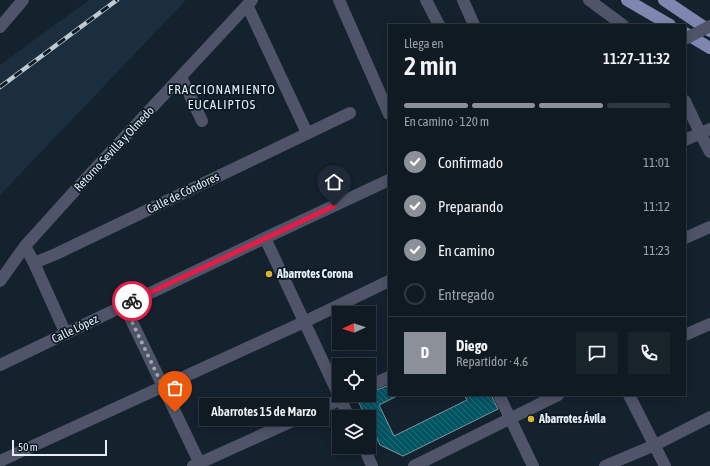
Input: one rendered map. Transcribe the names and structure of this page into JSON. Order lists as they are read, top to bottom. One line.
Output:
{"streets":{"street":["Retorno Sevilla y Olmedo","Calle de Cóndores","Calle López"]},"districts":["FRACCIONAMIENTO EUCALIPTOS"],"places":["Abarrotes Corona","Abarrotes 15 de Marzo","Abarrotes Ávila"],"scale_bar":"50 m","north":"left","page":{"heading":["2 min","Llega en","11:27–11:32"],"panel":["Diego","Repartidor · 4.6"],"bar":"En camino · 120 m","list":[["Confirmado","11:01"],["Preparando","11:12"],["En camino","11:23"],"Entregado"],"round":"D","bubble":"Abarrotes 15 de Marzo","scale":"50 m"}}
